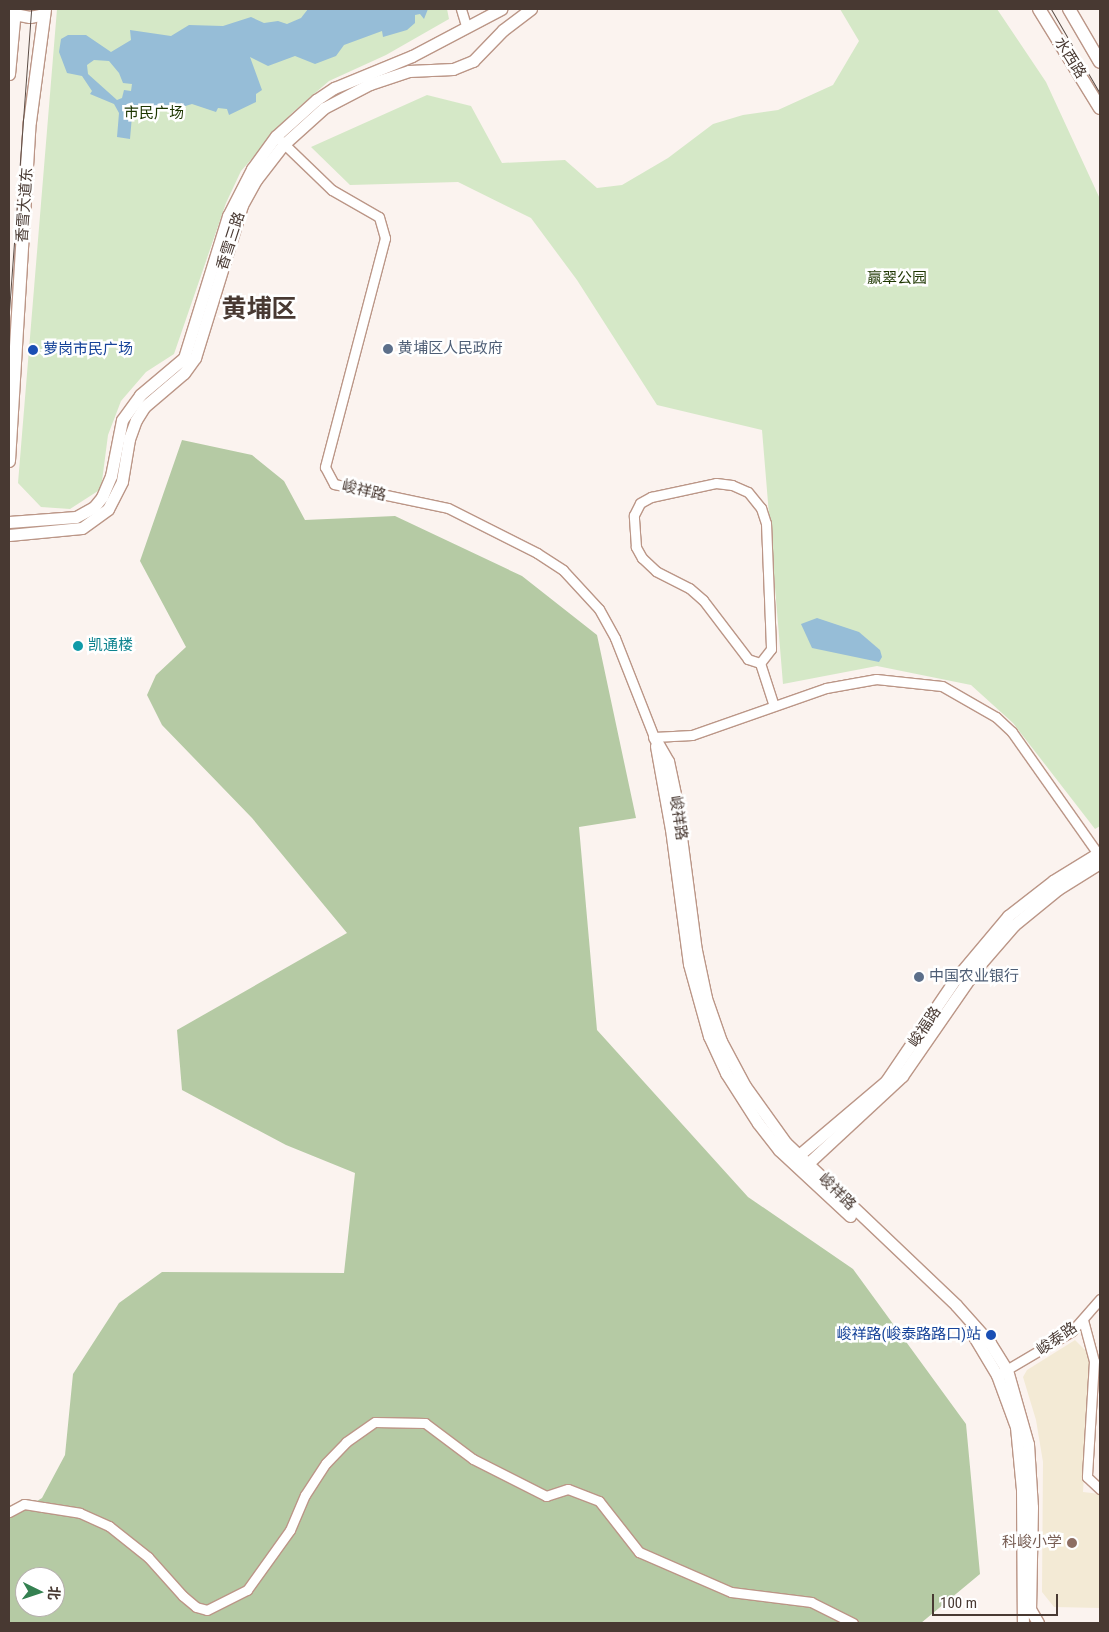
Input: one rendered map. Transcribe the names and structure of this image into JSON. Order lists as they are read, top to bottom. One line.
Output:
{"streets":{"main road":["水西路","香雪大道东"],"street":["香雪三路","峻祥路","峻福路","峻泰路"]},"crossings":[["香雪三路","峻祥路"],["峻祥路","峻福路"],["峻祥路","峻泰路"]],"districts":["黄埔区"],"parks":["市民广场","赢翠公园"],"places":["黄埔区人民政府","萝岗市民广场","凯通楼","中国农业银行","峻祥路(峻泰路路口)站","科峻小学"],"scale_bar":"100 m","north":"right"}
